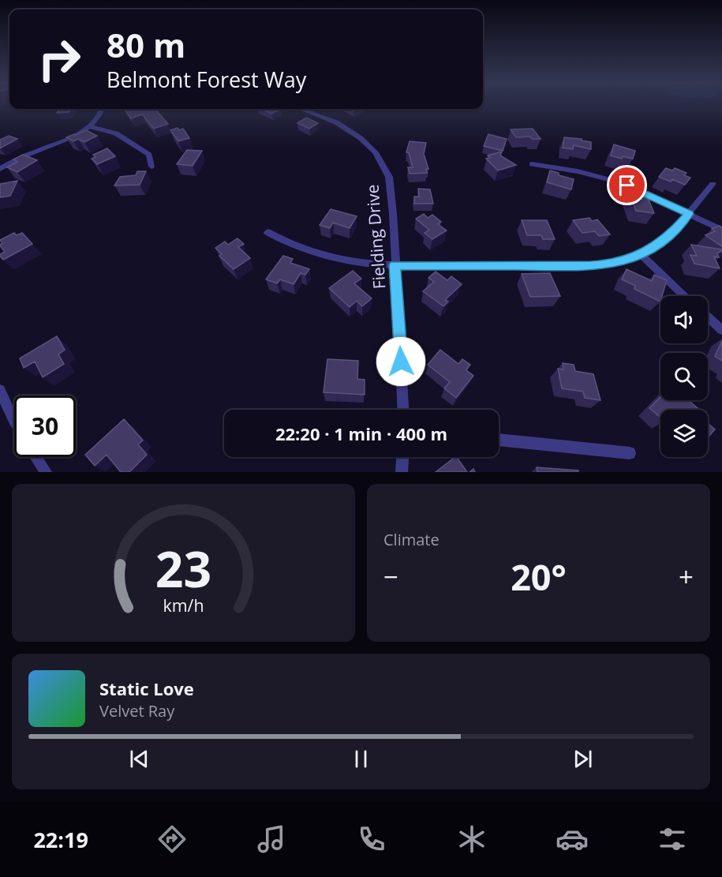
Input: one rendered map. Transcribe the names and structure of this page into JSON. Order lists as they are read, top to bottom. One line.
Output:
{"streets":{"street":["Fielding Drive"]},"page":{"turn":["80 m","Belmont Forest Way"],"limit":"30","trip":"22:20 · 1 min · 400 m","tile":"Climate","heat":["−","20°","+"],"song":["Static Love","Velvet Ray"],"tabs":"22:19","gauge":["23","km/h"]}}
